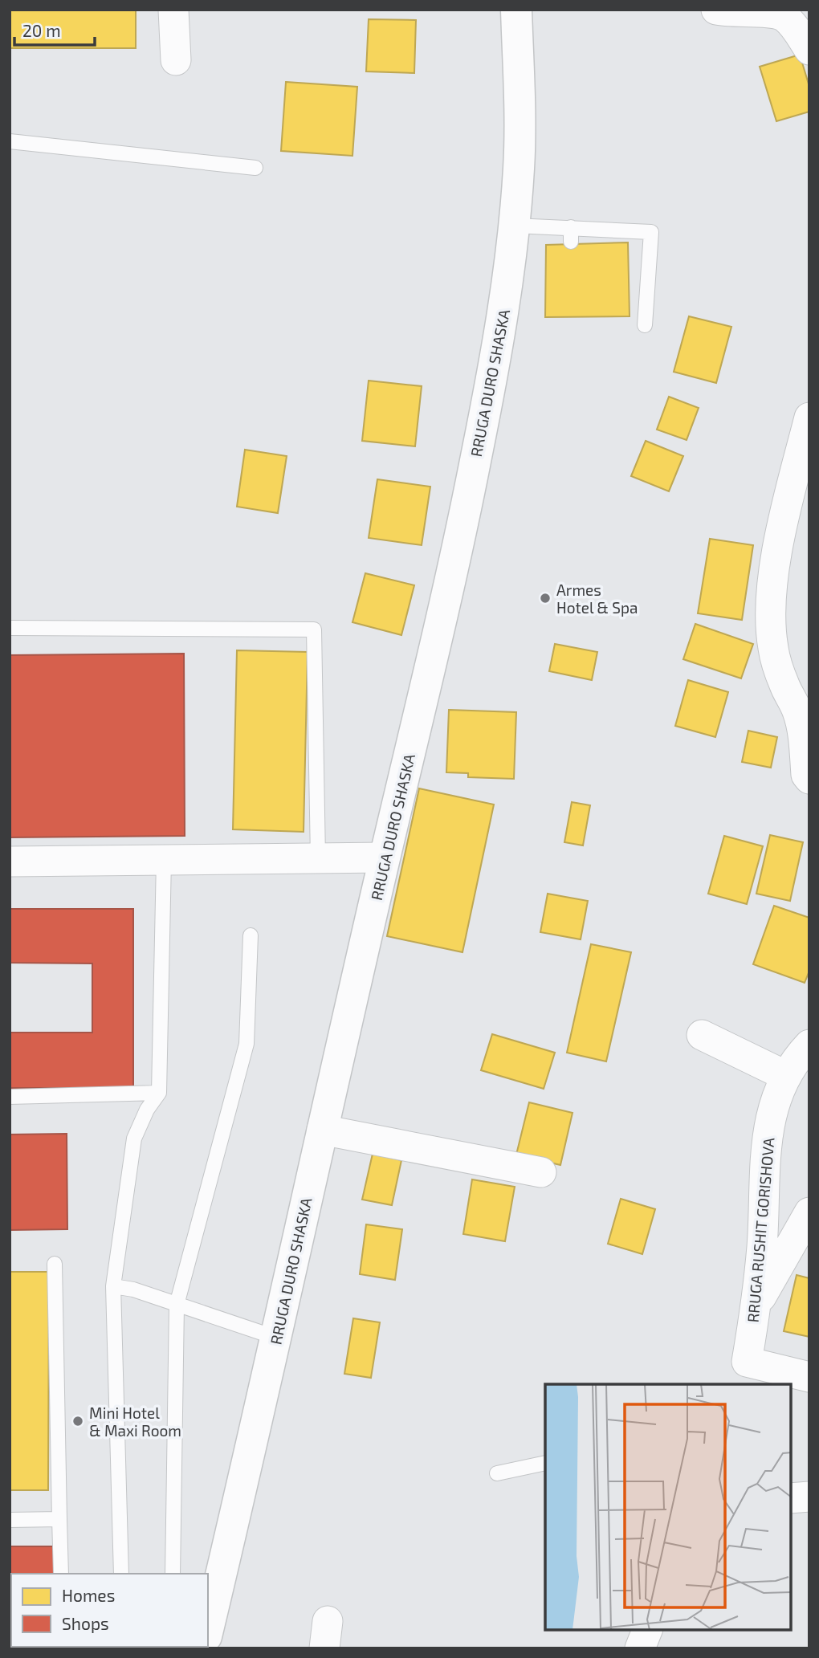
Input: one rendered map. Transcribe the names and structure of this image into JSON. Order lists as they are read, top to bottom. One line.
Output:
{"streets":{"main road":["RRUGA DURO SHASKA"],"street":["RRUGA RUSHIT GORISHOVA"]},"places":["Armes Hotel & Spa","Mini Hotel & Maxi Room"],"legend":["Homes","Shops"],"scale_bar":"20 m"}
